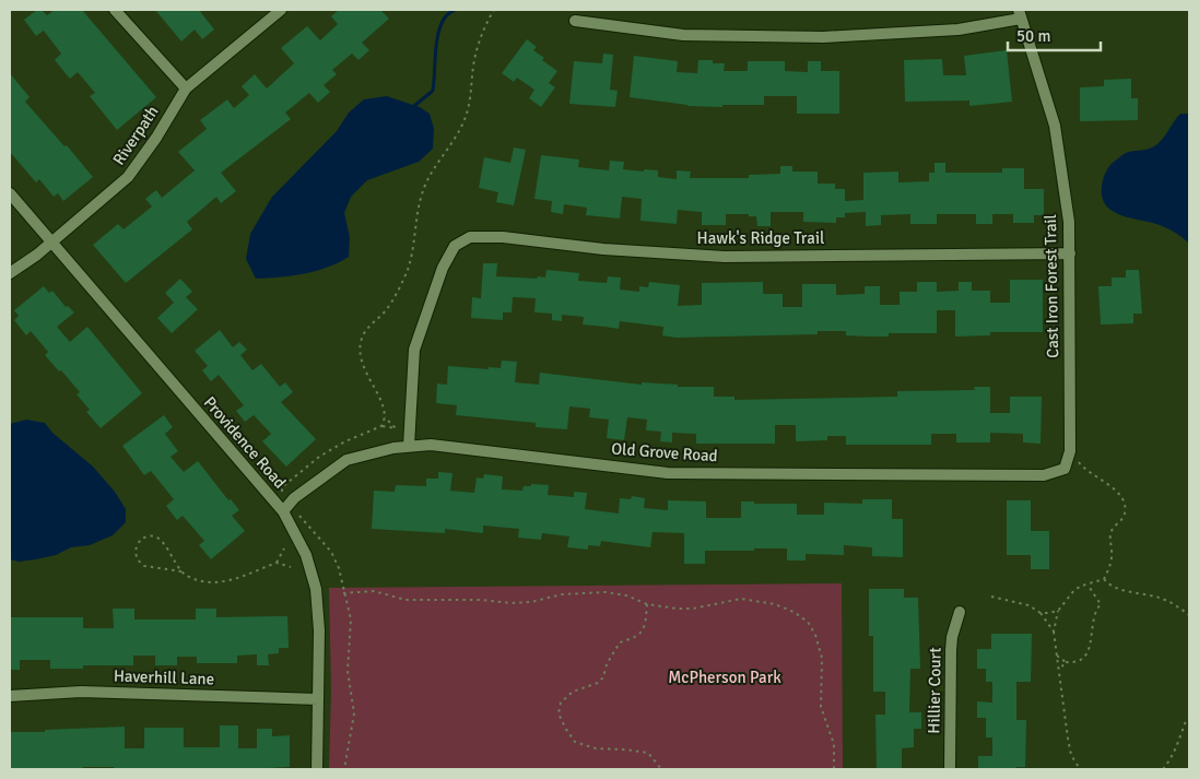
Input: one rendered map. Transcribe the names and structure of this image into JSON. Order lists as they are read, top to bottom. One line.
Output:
{"streets":{"street":["Riverpath","Hawk's Ridge Trail","Cast Iron Forest Trail","Providence Road","Old Grove Road","Haverhill Lane","Hillier Court"]},"crossings":[["Riverpath","Providence Road"],["Hawk's Ridge Trail","Cast Iron Forest Trail"],["Hawk's Ridge Trail","Old Grove Road"],["Cast Iron Forest Trail","Old Grove Road"],["Providence Road","Old Grove Road"],["Providence Road","Haverhill Lane"]],"parks":["McPherson Park"],"scale_bar":"50 m"}
